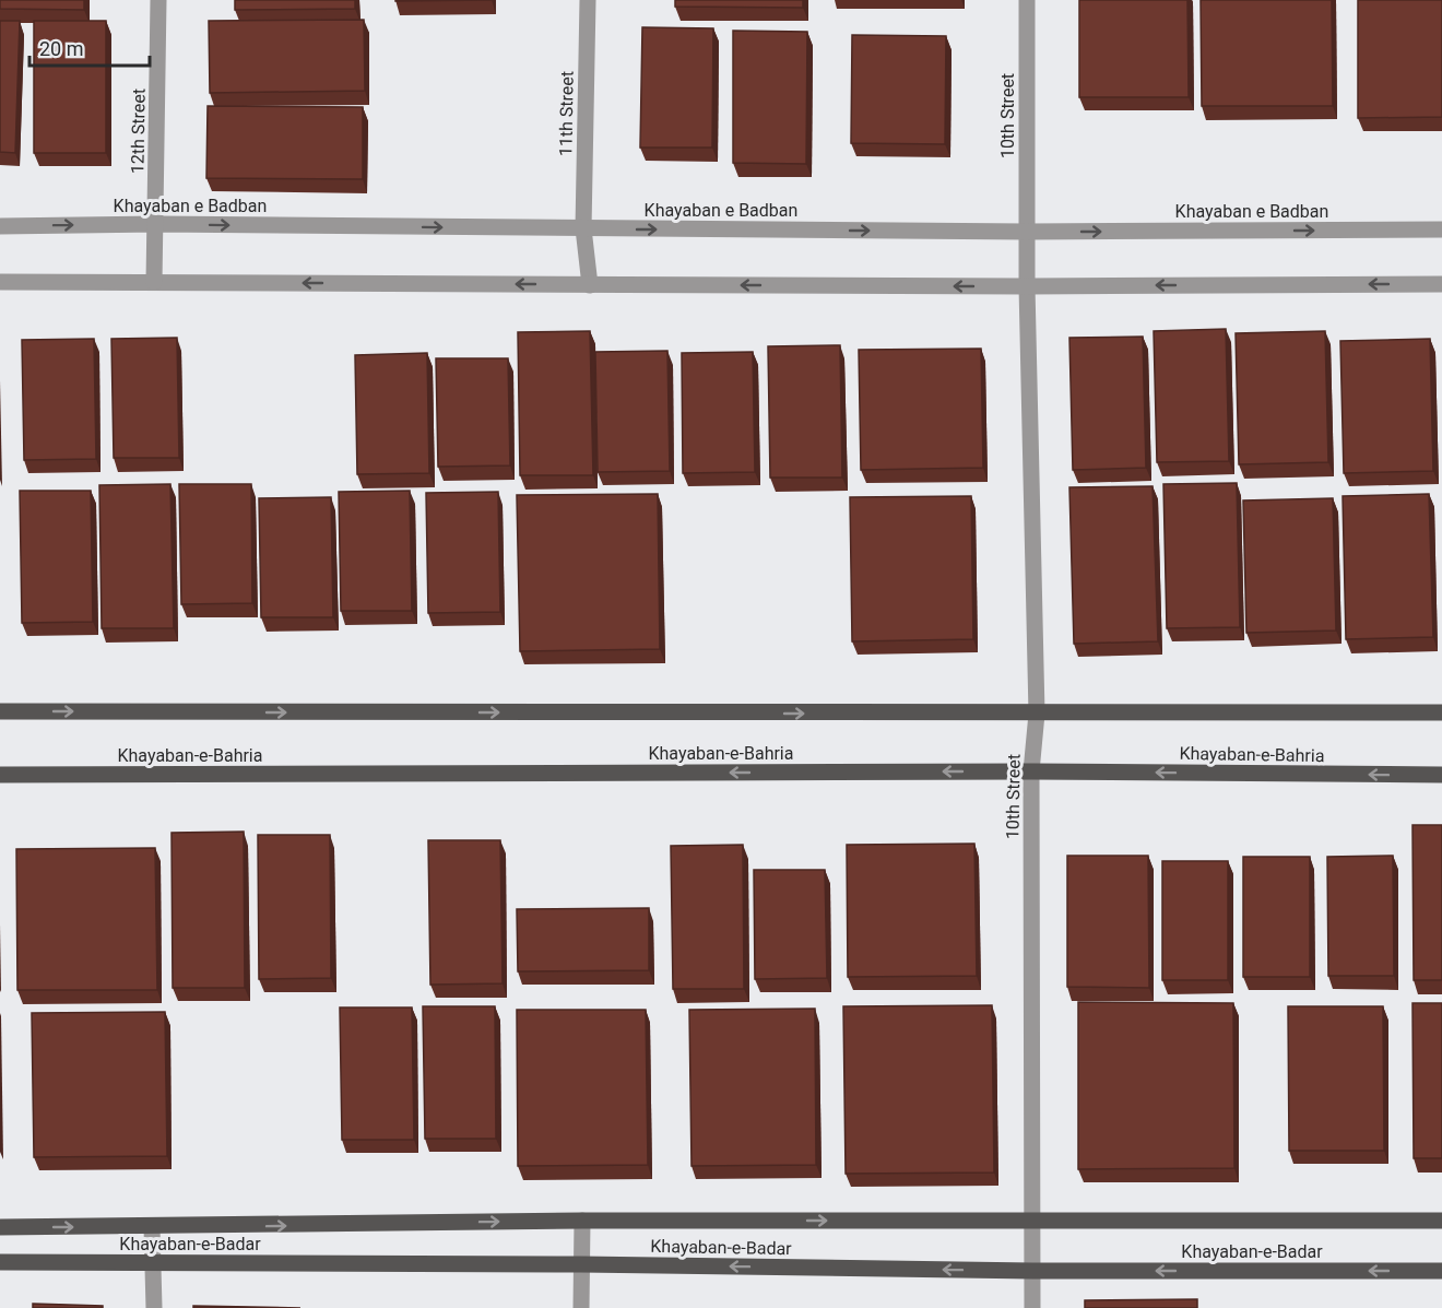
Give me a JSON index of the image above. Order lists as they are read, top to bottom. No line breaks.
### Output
{"streets":{"main road":["Khayaban-e-Bahria","Khayaban-e-Badar"],"street":["11th Street","10th Street","12th Street","Khayaban e Badban"]},"crossings":[["11th Street","Khayaban e Badban"],["10th Street","Khayaban e Badban"],["10th Street","Khayaban-e-Bahria"],["10th Street","Khayaban-e-Badar"],["12th Street","Khayaban e Badban"]],"scale_bar":"20 m"}
